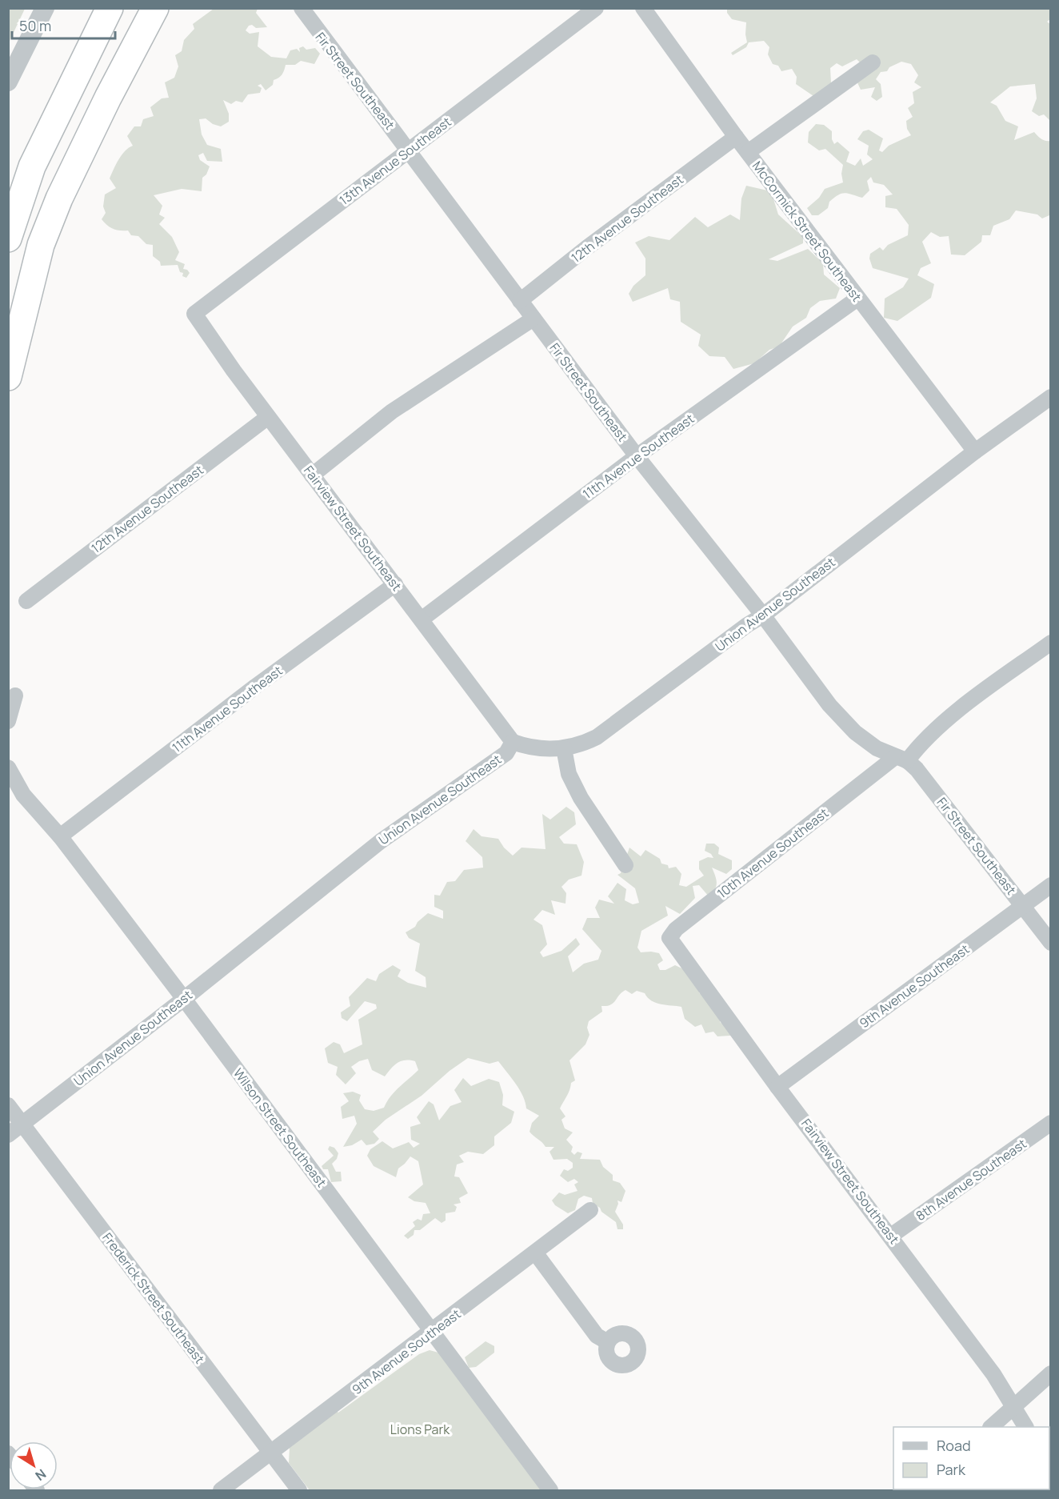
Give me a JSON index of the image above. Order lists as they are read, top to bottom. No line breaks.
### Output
{"streets":{"street":["Fir Street Southeast","13th Avenue Southeast","12th Avenue Southeast","McCormick Street Southeast","11th Avenue Southeast","Fairview Street Southeast","Union Avenue Southeast","10th Avenue Southeast","9th Avenue Southeast","Wilson Street Southeast","8th Avenue Southeast","Frederick Street Southeast"]},"crossings":[["Fir Street Southeast","13th Avenue Southeast"],["Fir Street Southeast","12th Avenue Southeast"],["Fir Street Southeast","11th Avenue Southeast"],["Fir Street Southeast","Union Avenue Southeast"],["Fir Street Southeast","10th Avenue Southeast"],["Fir Street Southeast","9th Avenue Southeast"],["13th Avenue Southeast","Fairview Street Southeast"],["12th Avenue Southeast","McCormick Street Southeast"],["12th Avenue Southeast","Fairview Street Southeast"],["McCormick Street Southeast","11th Avenue Southeast"],["McCormick Street Southeast","Union Avenue Southeast"],["11th Avenue Southeast","Fairview Street Southeast"],["11th Avenue Southeast","Wilson Street Southeast"],["Fairview Street Southeast","Union Avenue Southeast"],["Fairview Street Southeast","10th Avenue Southeast"],["Fairview Street Southeast","9th Avenue Southeast"],["Fairview Street Southeast","8th Avenue Southeast"],["Union Avenue Southeast","Wilson Street Southeast"],["Union Avenue Southeast","Frederick Street Southeast"],["9th Avenue Southeast","Wilson Street Southeast"],["9th Avenue Southeast","Frederick Street Southeast"]],"parks":["Lions Park"],"legend":["Road","Park"],"scale_bar":"50 m","north":"bottom right"}
